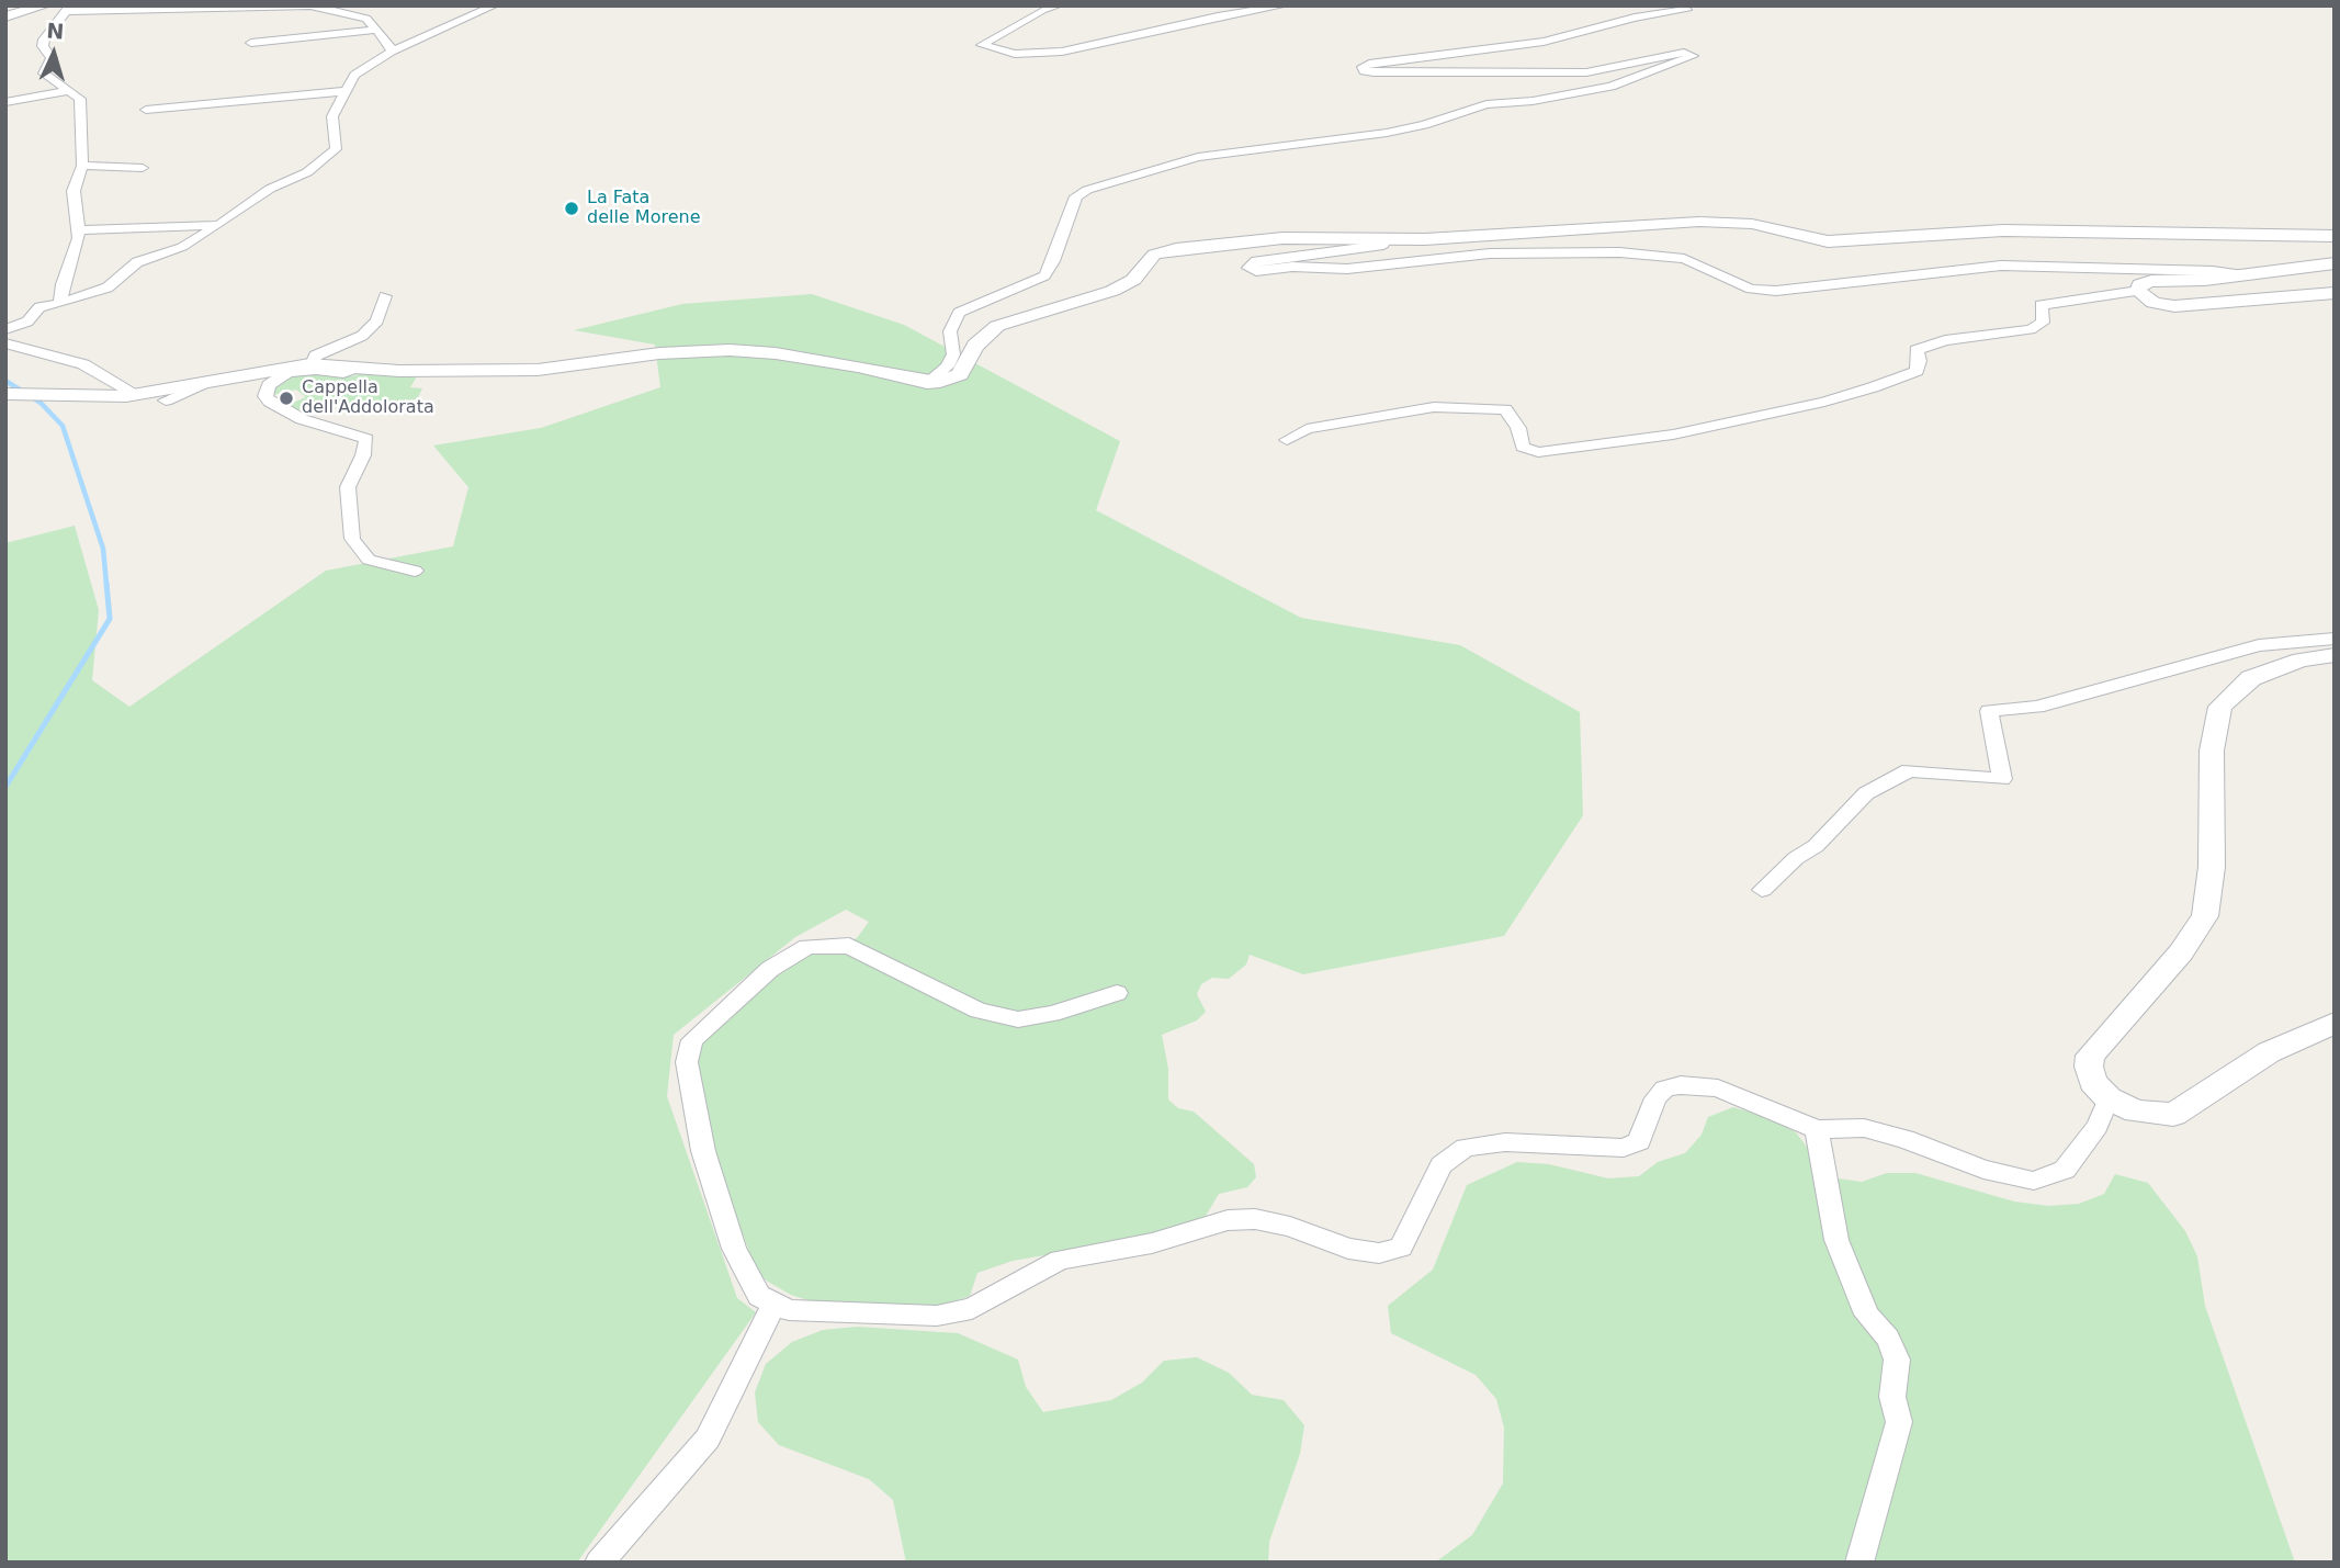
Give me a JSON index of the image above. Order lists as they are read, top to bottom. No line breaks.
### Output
{"places":["La Fata delle Morene","Cappella dell'Addolorata"],"north":"top"}
